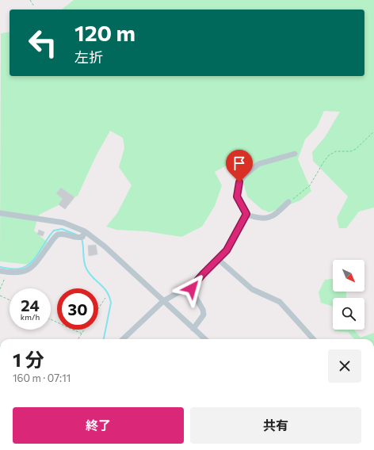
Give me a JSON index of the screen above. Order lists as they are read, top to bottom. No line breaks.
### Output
{"north":"bottom right","page":{"turn":["120 m","左折"],"speed":"24 km/h","limit":"30","heading":["1 分","160 m · 07:11"],"buttons":["終了","共有"]}}
